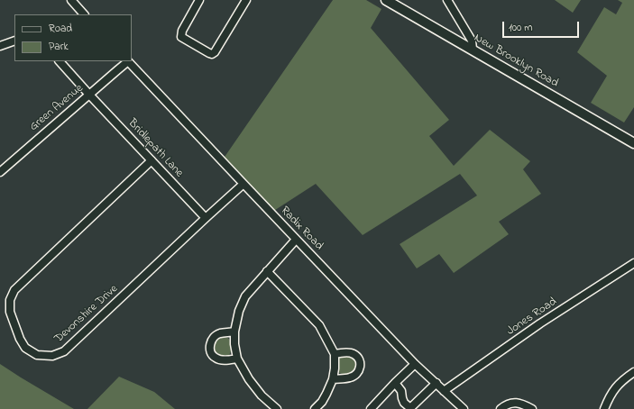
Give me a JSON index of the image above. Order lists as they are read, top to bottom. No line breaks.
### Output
{"streets":{"main road":["New Brooklyn Road"],"street":["Green Avenue","Bridlepath Lane","Radix Road","Devonshire Drive","Jones Road"]},"crossings":[["Green Avenue","Bridlepath Lane"],["Green Avenue","Radix Road"],["Bridlepath Lane","Devonshire Drive"],["Radix Road","Devonshire Drive"],["Radix Road","Jones Road"]],"legend":["Road","Park"],"scale_bar":"100 m"}
